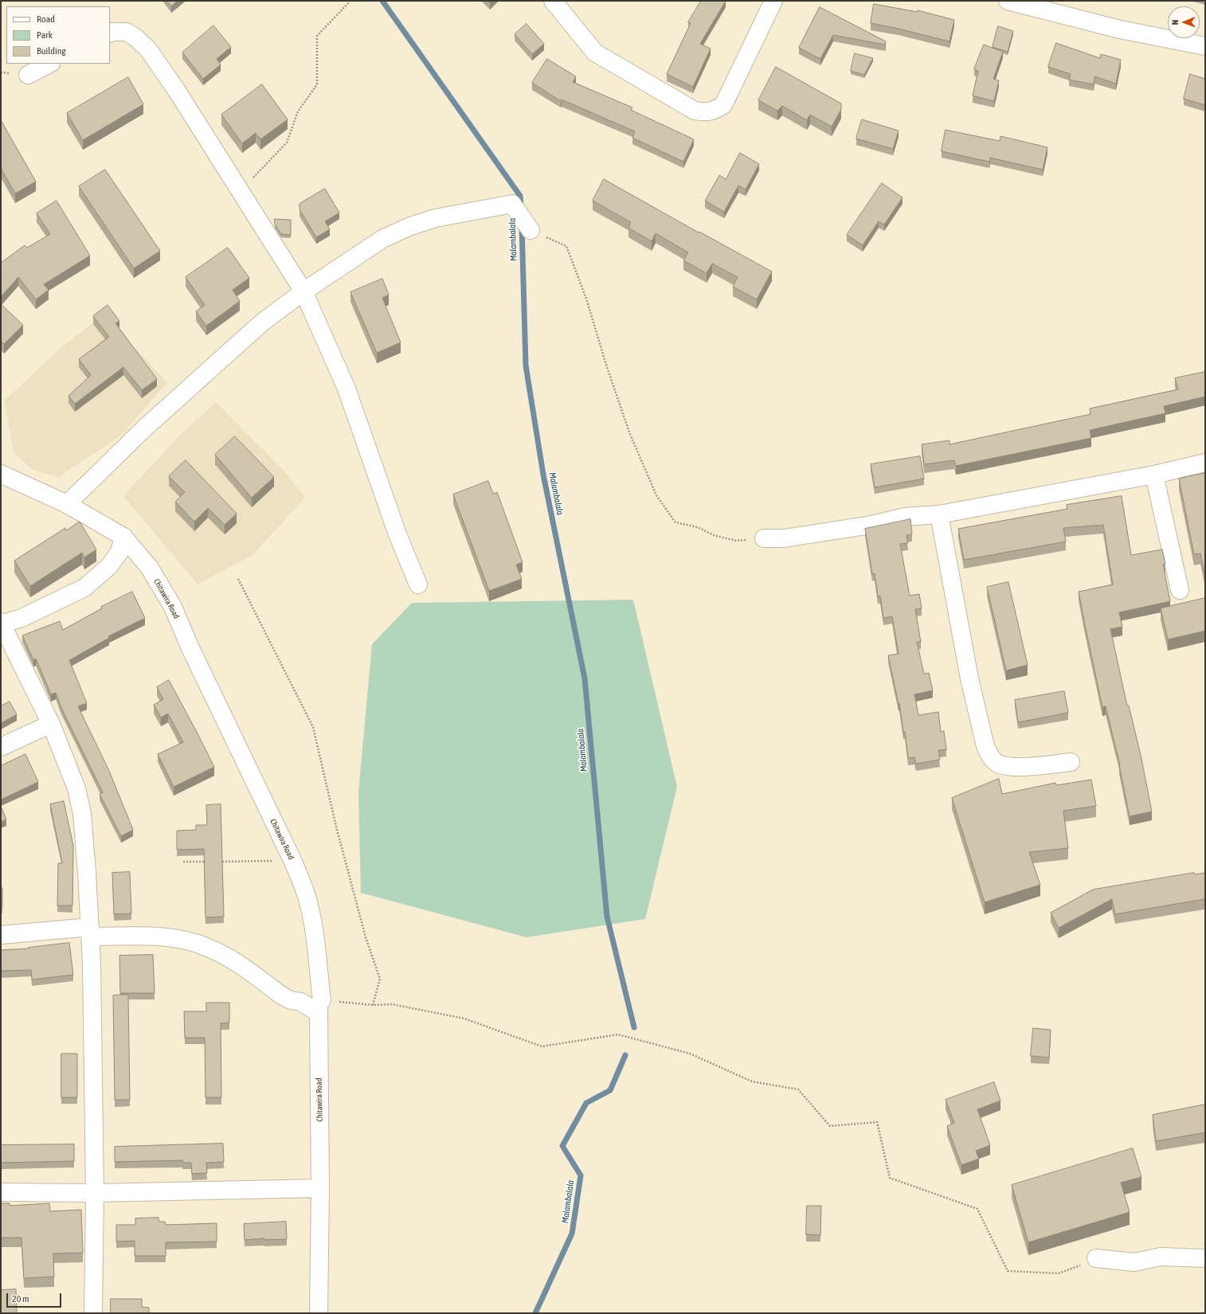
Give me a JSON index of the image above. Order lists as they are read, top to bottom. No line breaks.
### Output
{"streets":{"street":["Chitawira Road"]},"water":["Malambalala"],"legend":["Road","Park","Building"],"scale_bar":"20 m","north":"left"}
